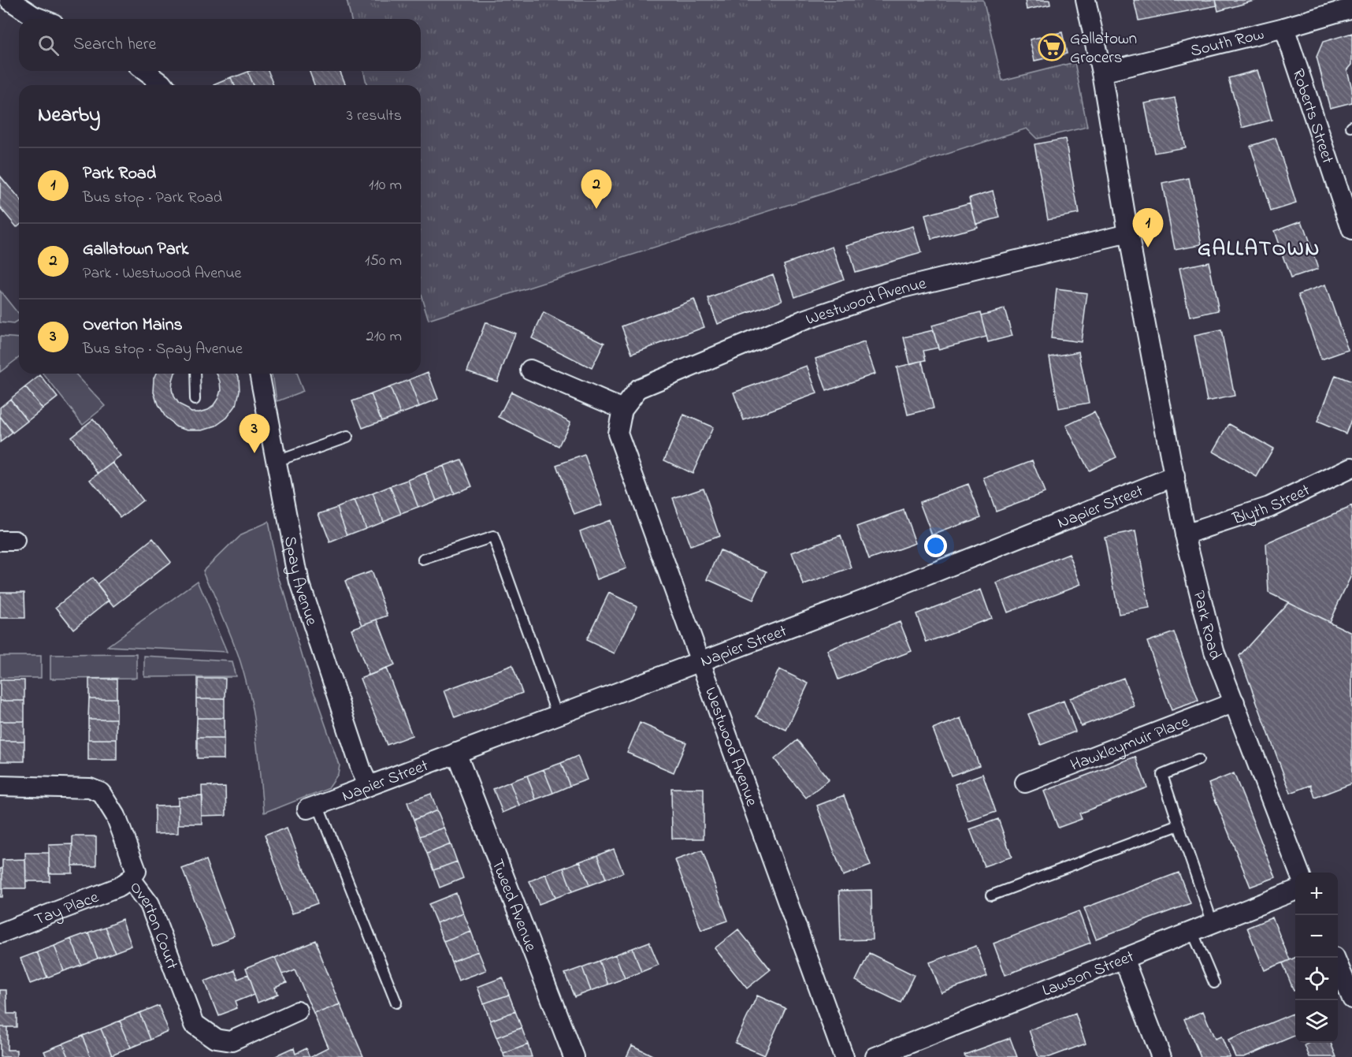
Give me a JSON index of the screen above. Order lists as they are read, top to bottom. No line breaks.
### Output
{"streets":{"street":["South Row","Roberts Street","Westwood Avenue","Blyth Street","Napier Street","Spay Avenue","Park Road","Hawkleymuir Place","Tweed Avenue","Tay Place","Overton Court","Lawson Street"]},"crossings":[["South Row","Roberts Street"],["South Row","Park Road"],["Westwood Avenue","Napier Street"],["Westwood Avenue","Park Road"],["Blyth Street","Park Road"],["Napier Street","Spay Avenue"],["Napier Street","Park Road"],["Napier Street","Tweed Avenue"],["Park Road","Hawkleymuir Place"],["Tay Place","Overton Court"]],"districts":["GALLATOWN"],"places":{"supermarket":["Gallatown Grocers"]},"page":{"search":"Search here","heading":["Nearby","3 results"],"list":[{"mark":"1","name":"Park Road","note":"Bus stop · Park Road","value":"110 m"},{"mark":"2","name":"Gallatown Park","note":"Park · Westwood Avenue","value":"150 m"},{"mark":"3","name":"Overton Mains","note":"Bus stop · Spay Avenue","value":"210 m"}],"pins":["2","1","3"],"map_buttons":["+","−"]}}
